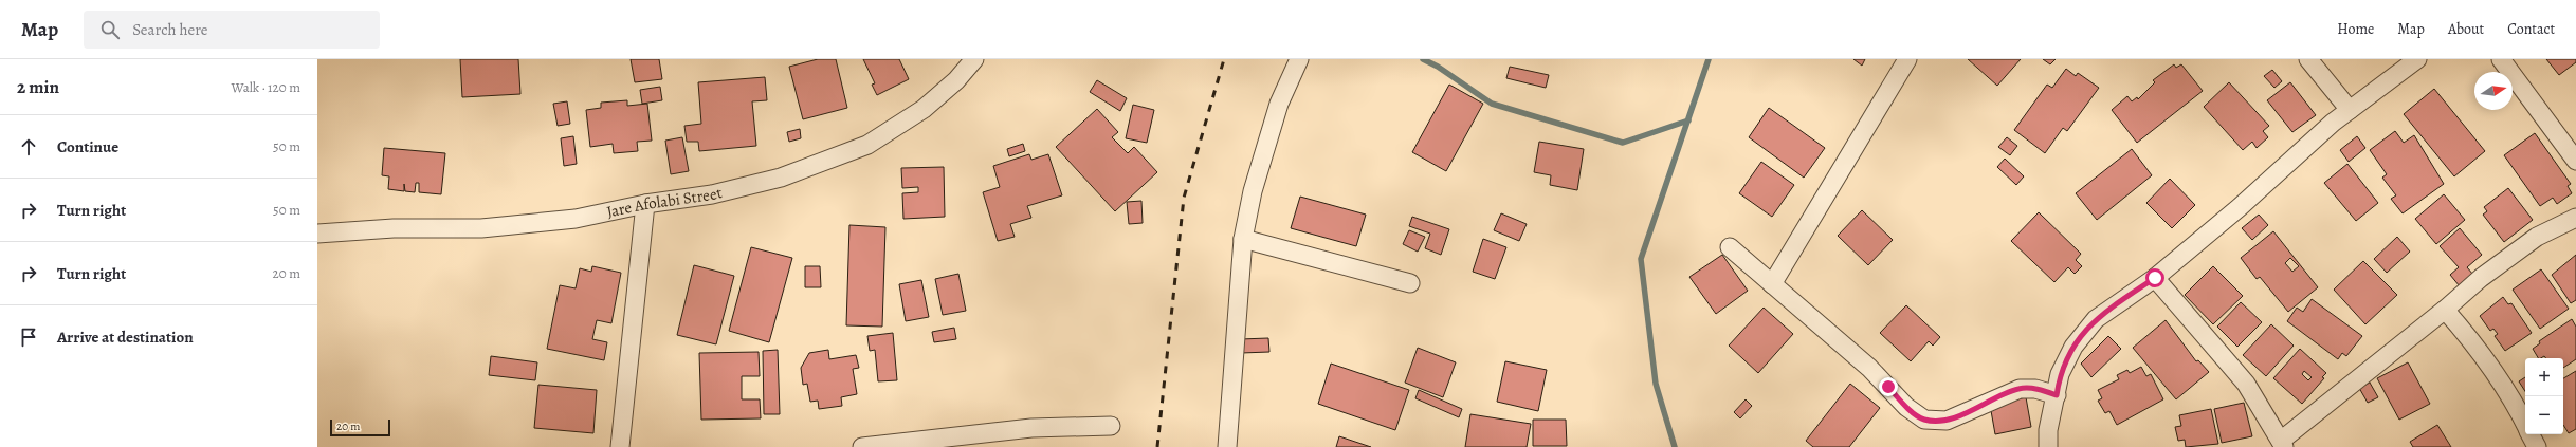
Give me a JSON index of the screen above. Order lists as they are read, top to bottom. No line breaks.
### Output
{"streets":{"street":["Jare Afolabi Street"]},"scale_bar":"20 m","north":"right","page":{"header":"Map","search":"Search here","nav":["Home","Map","About","Contact"],"heading":["2 min","Walk · 120 m"],"list":[["Continue","50 m"],["Turn right","50 m"],["Turn right","20 m"],"Arrive at destination"],"map_buttons":["+","−"],"scale":"20 m"}}
